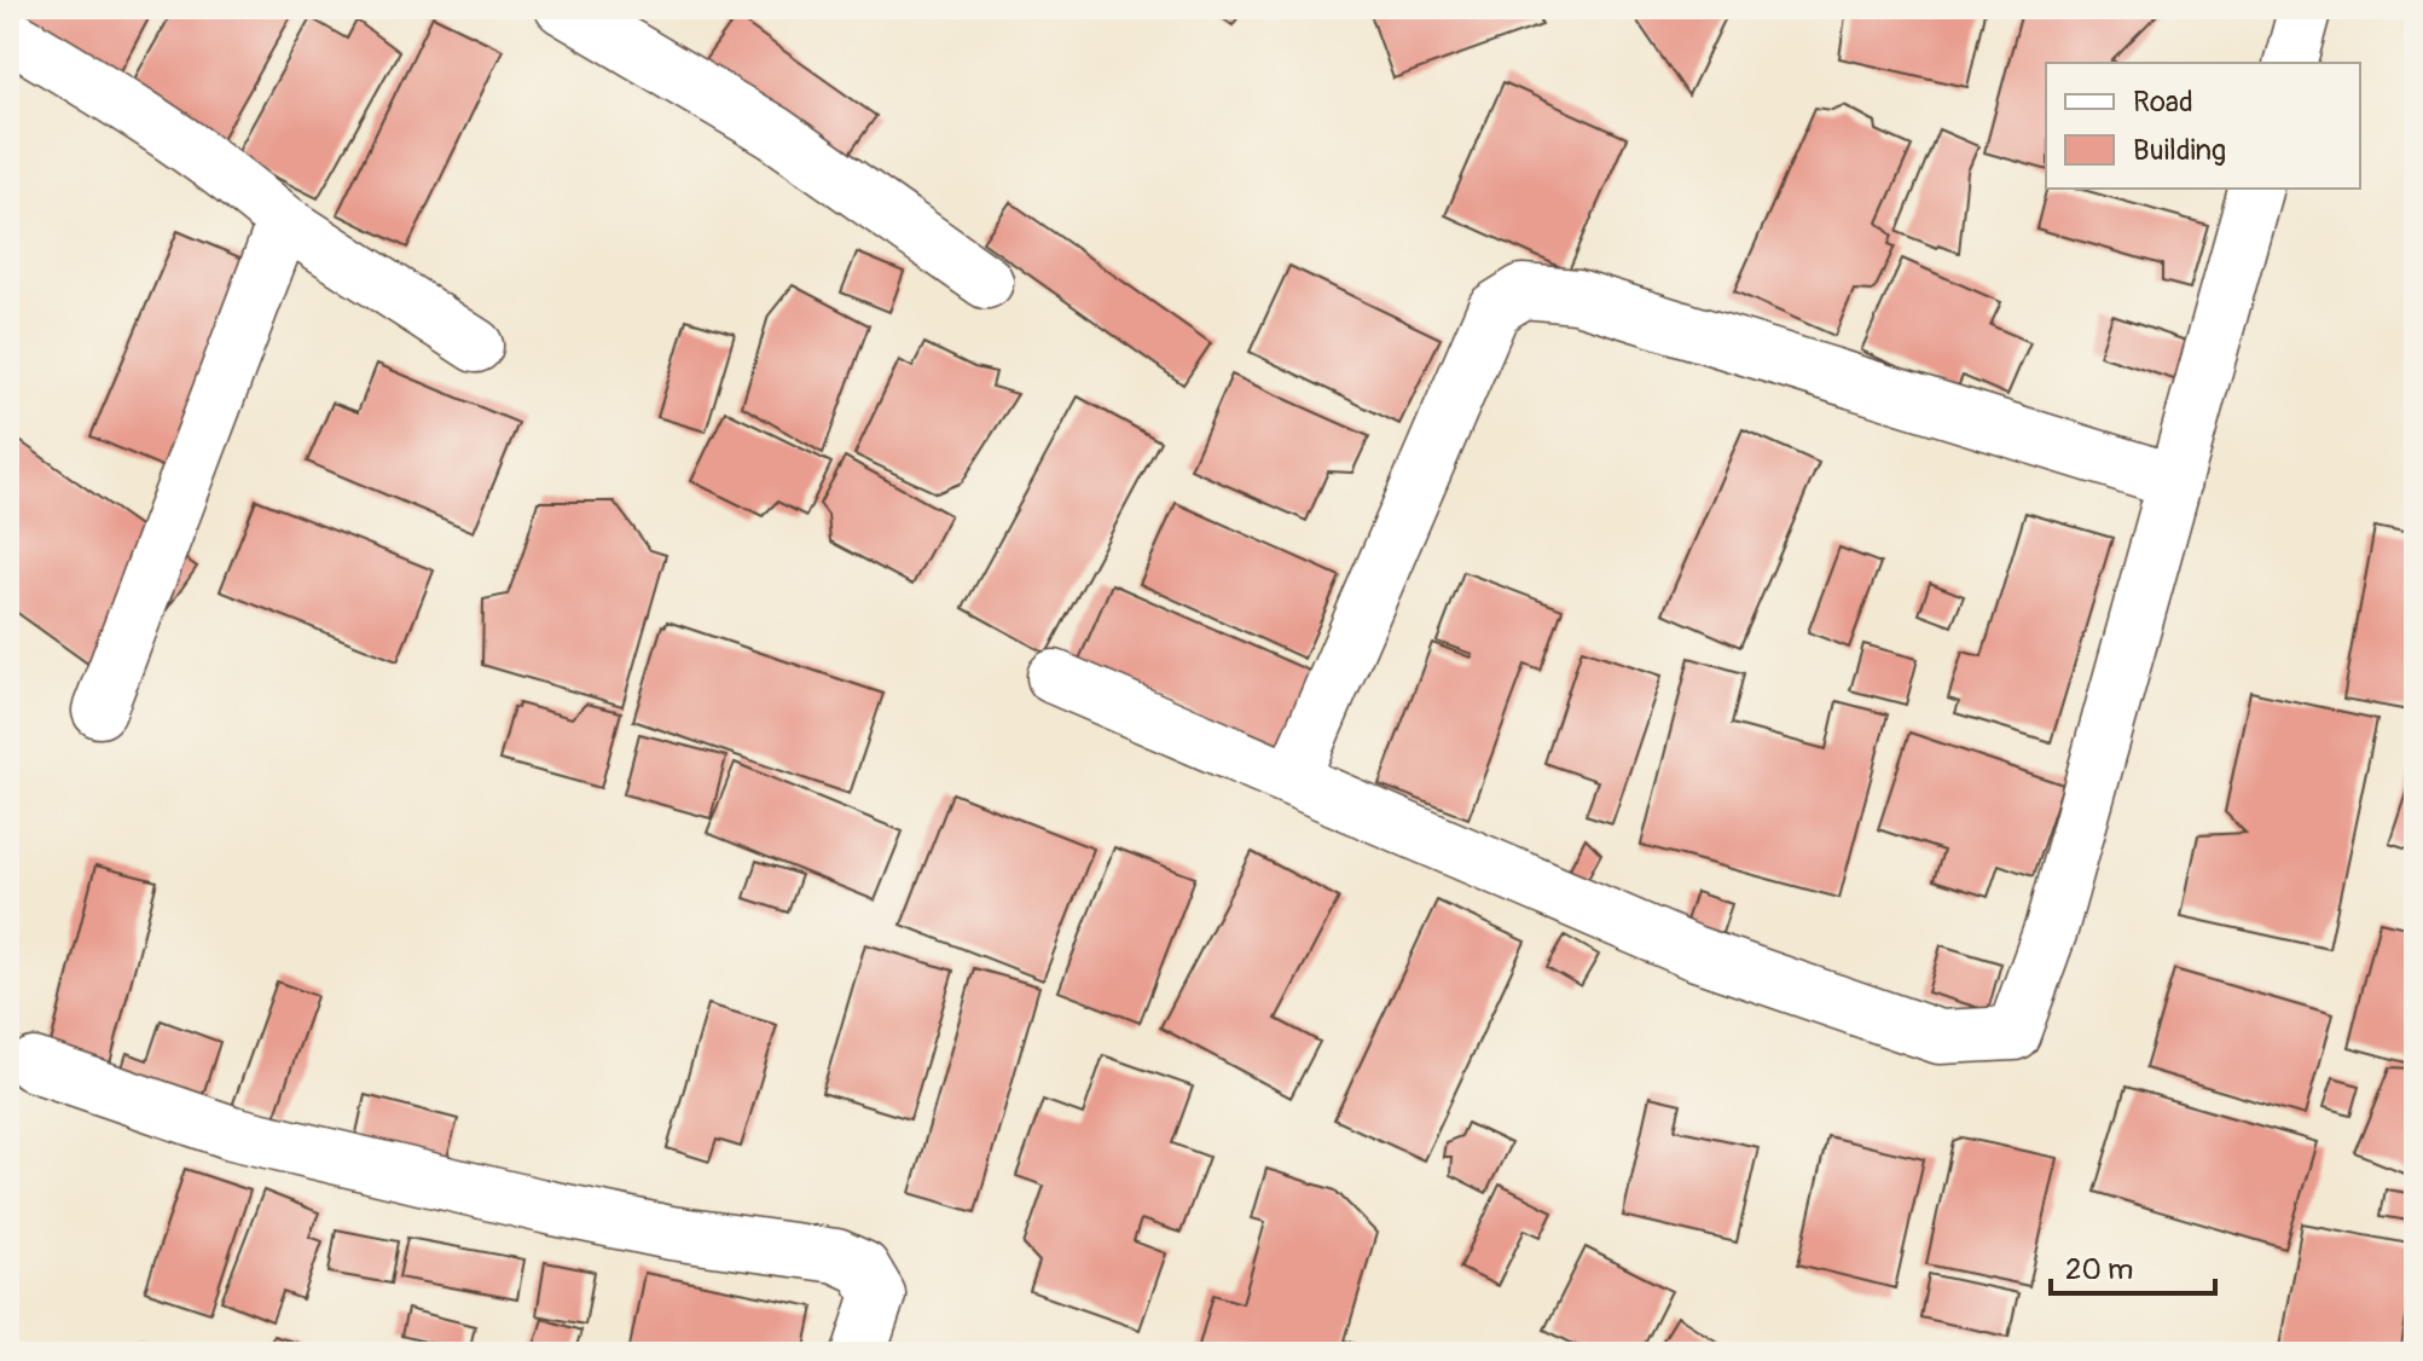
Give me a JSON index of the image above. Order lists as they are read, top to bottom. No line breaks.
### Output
{"legend":["Road","Building"],"scale_bar":"20 m"}
